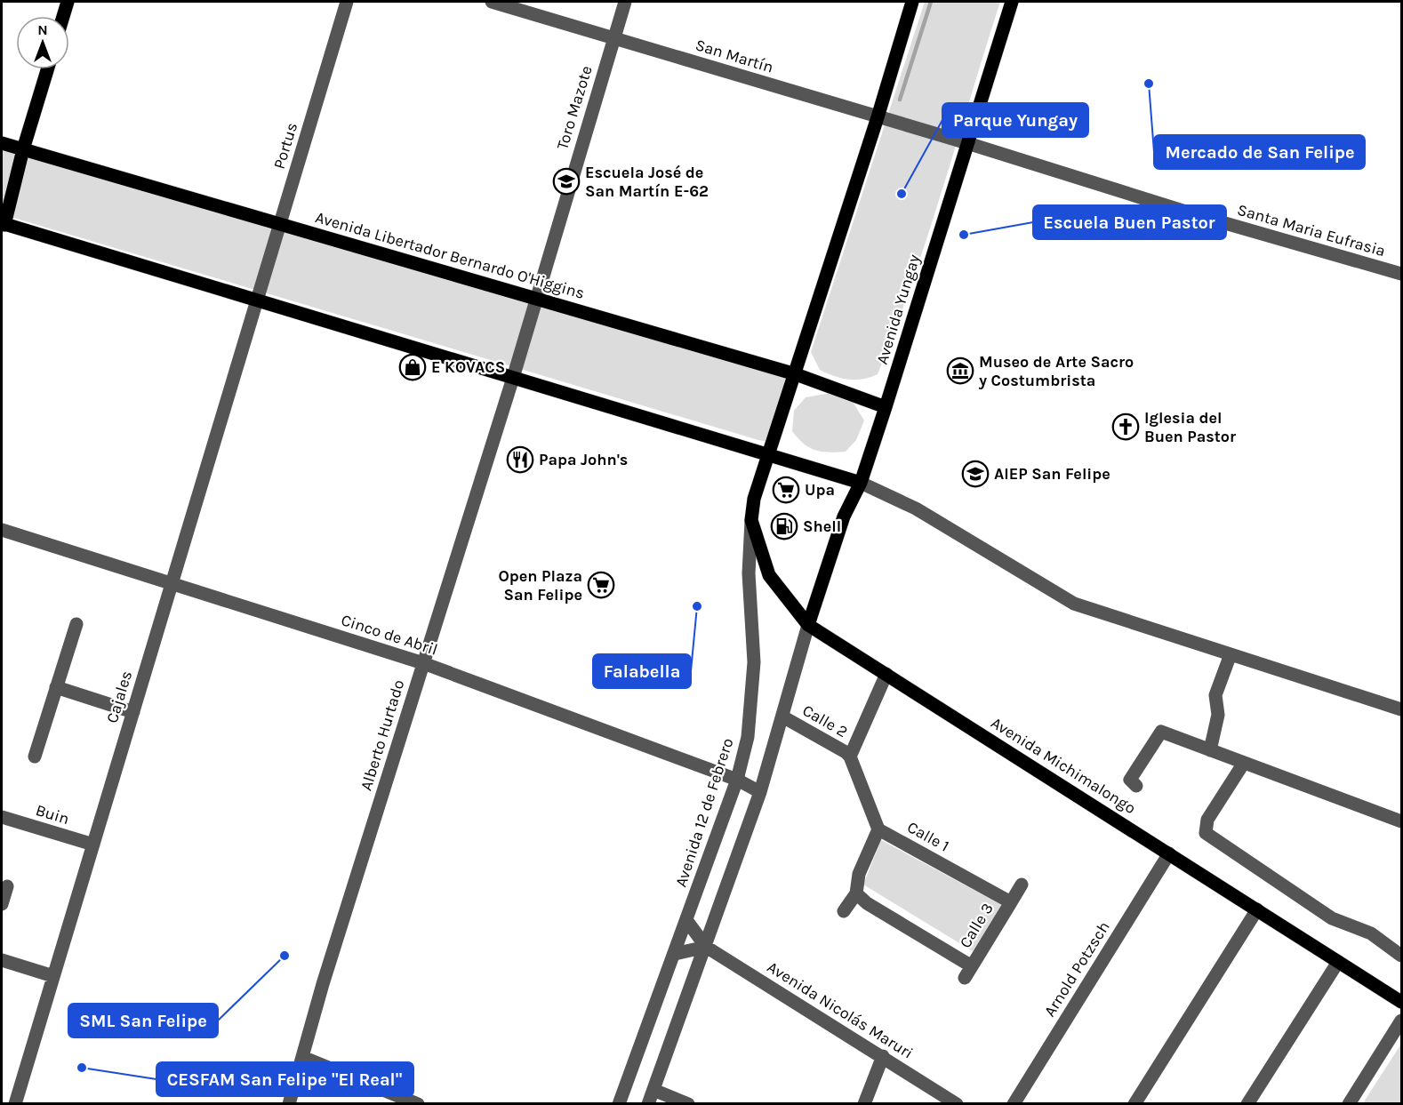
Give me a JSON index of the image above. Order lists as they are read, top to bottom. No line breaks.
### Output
{"streets":{"main road":["Avenida Libertador Bernardo O'Higgins","Avenida Yungay","Avenida Michimalongo"],"street":["San Martín","Toro Mazote","Portus","Santa Maria Eufrasia","Cinco de Abril","Cajales","Calle 2","Alberto Hurtado","Avenida 12 de Febrero","Buin","Calle 1","Calle 3","Arnold Potzsch","Avenida Nicolás Maruri"]},"crossings":[["San Martín","Toro Mazote"],["San Martín","Santa Maria Eufrasia"],["San Martín","Avenida Yungay"],["Toro Mazote","Avenida Libertador Bernardo O'Higgins"],["Toro Mazote","Alberto Hurtado"],["Portus","Avenida Libertador Bernardo O'Higgins"],["Portus","Cajales"],["Santa Maria Eufrasia","Avenida Yungay"],["Avenida Libertador Bernardo O'Higgins","Avenida Yungay"],["Avenida Yungay","Avenida Michimalongo"],["Cinco de Abril","Cajales"],["Cinco de Abril","Alberto Hurtado"],["Cinco de Abril","Avenida 12 de Febrero"],["Cajales","Buin"],["Avenida Michimalongo","Avenida 12 de Febrero"],["Avenida Michimalongo","Arnold Potzsch"],["Avenida 12 de Febrero","Avenida Nicolás Maruri"],["Calle 1","Calle 3"]],"places":{"other":["Mercado de San Felipe","Parque Yungay","Escuela Buen Pastor","Falabella","SML San Felipe","CESFAM San Felipe \"El Real\""],"school or university":["Escuela José de San Martín E-62","AIEP San Felipe"],"shop":["E KOVACS"],"museum":["Museo de Arte Sacro y Costumbrista"],"church":["Iglesia del Buen Pastor"],"restaurant":["Papa John's"],"supermarket":["Upa","Open Plaza San Felipe"],"fuel station":["Shell"]},"north":"top"}
